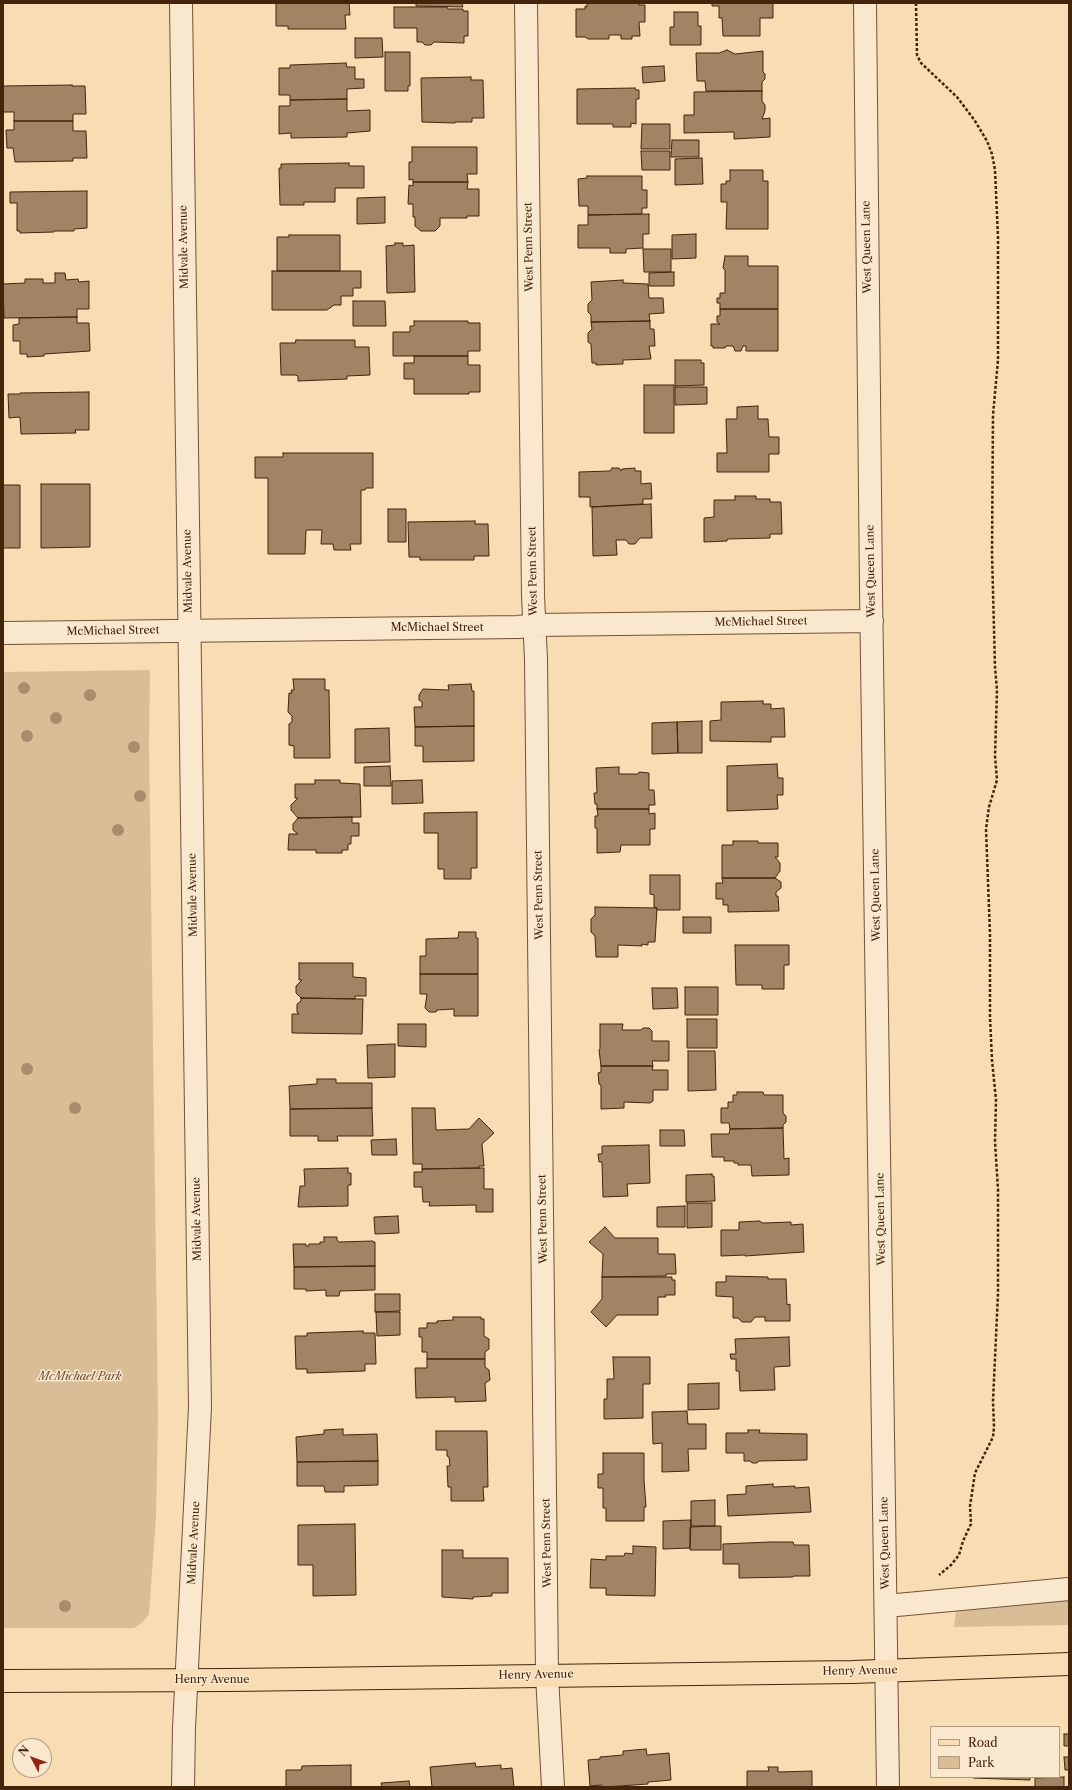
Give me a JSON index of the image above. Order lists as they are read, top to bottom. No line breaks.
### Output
{"streets":{"main road":["Henry Avenue"],"street":["Midvale Avenue","West Penn Street","West Queen Lane","McMichael Street"]},"crossings":[["Midvale Avenue","McMichael Street"],["Midvale Avenue","Henry Avenue"],["West Penn Street","McMichael Street"],["West Penn Street","Henry Avenue"],["West Queen Lane","McMichael Street"],["West Queen Lane","Henry Avenue"]],"parks":["McMichael Park"],"legend":["Road","Park"],"north":"top left"}
